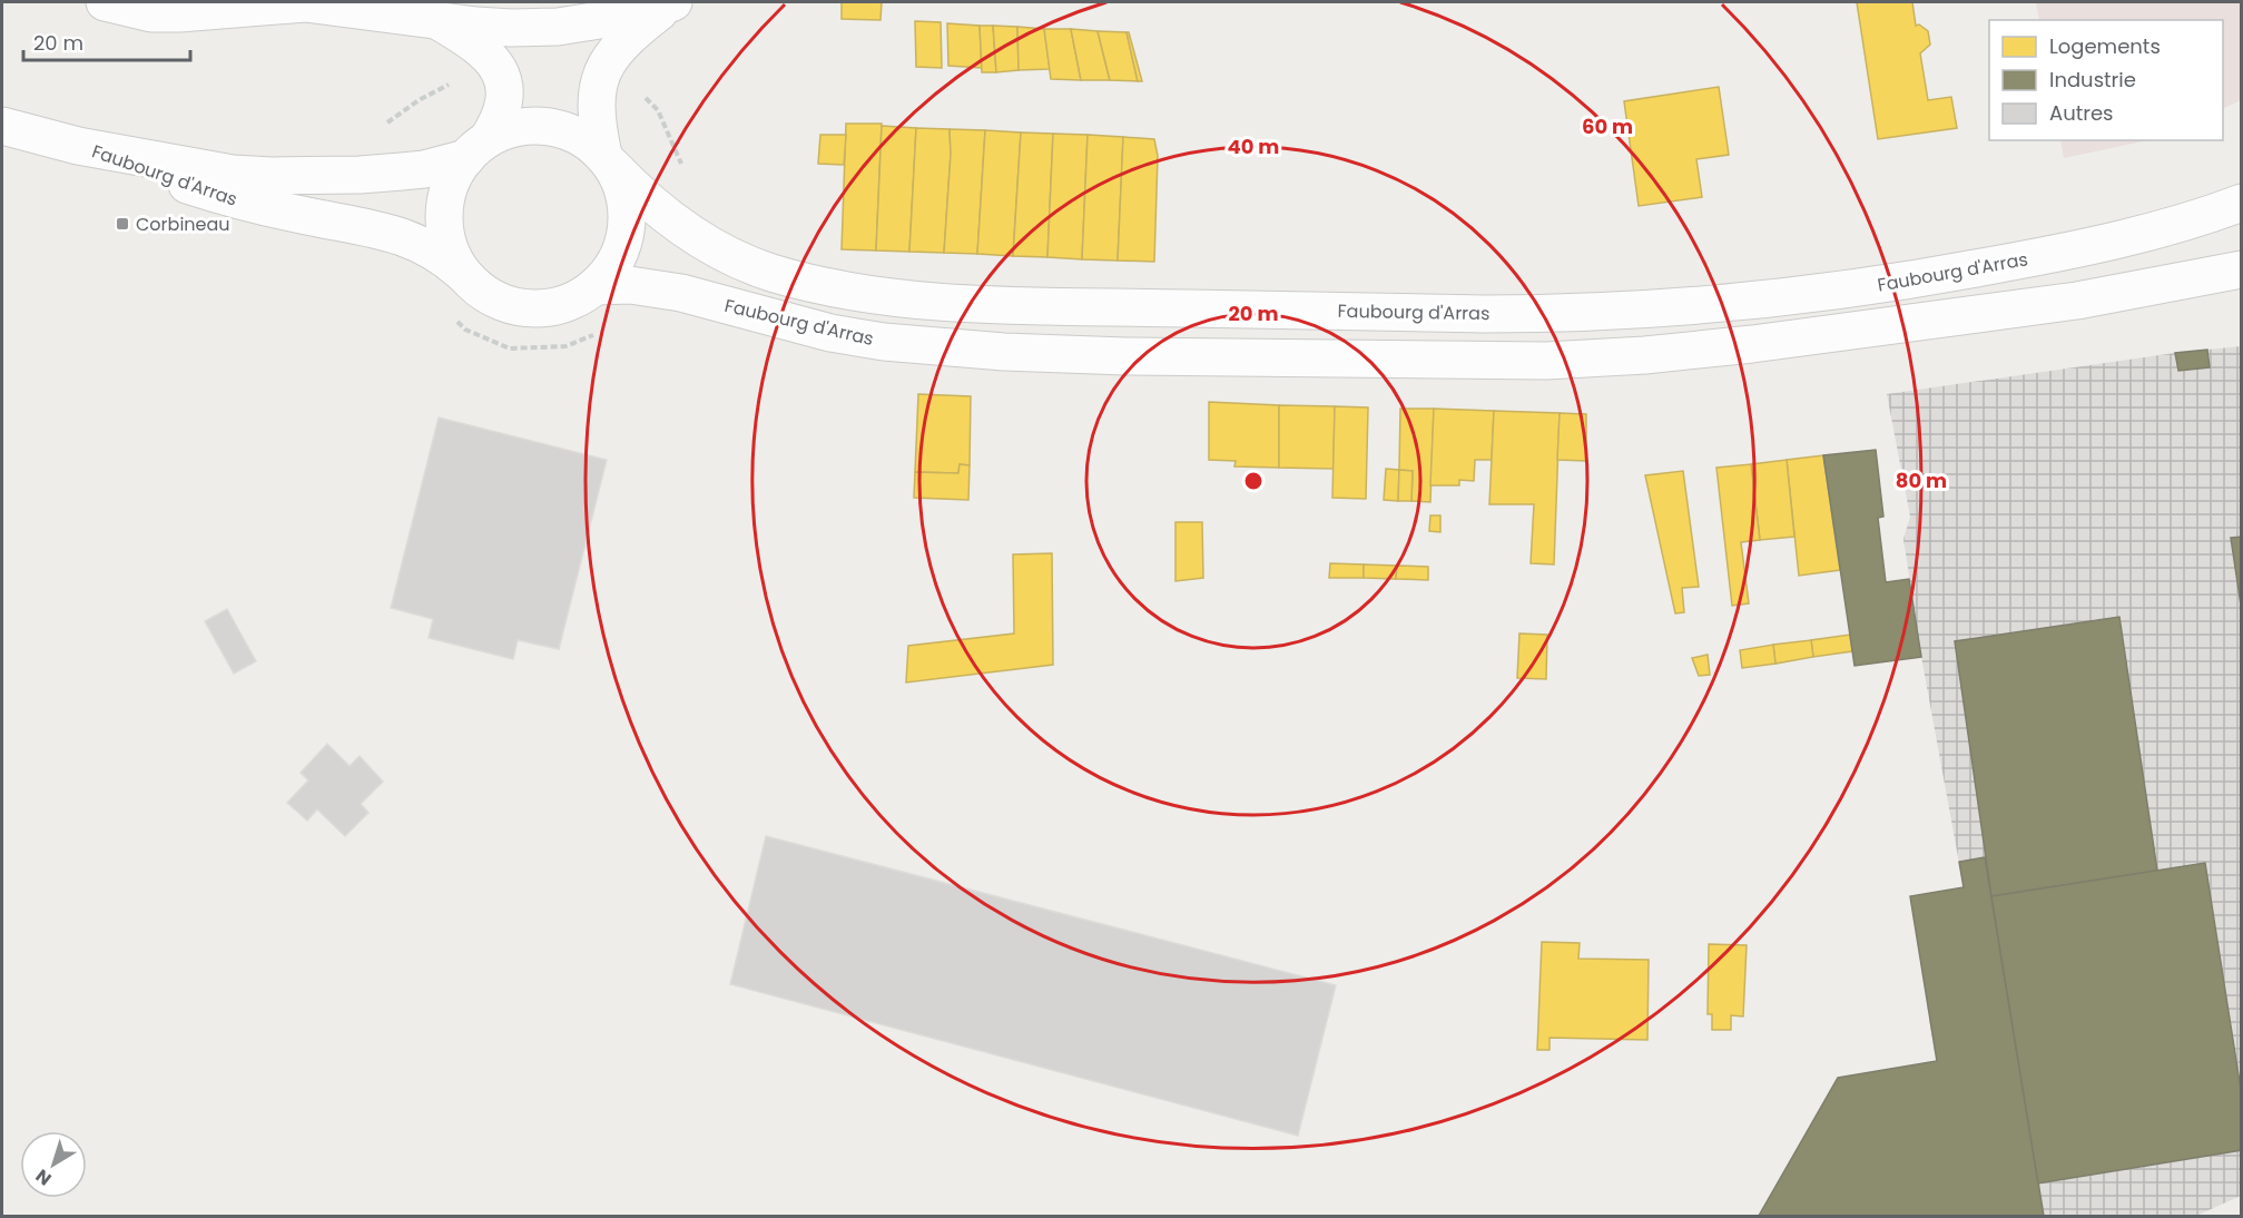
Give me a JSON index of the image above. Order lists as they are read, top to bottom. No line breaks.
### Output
{"streets":{"main road":["Faubourg d'Arras"]},"places":{"transit":["Corbineau"]},"legend":["Logements","Industrie","Autres"],"scale_bar":"20 m","north":"bottom left","rings":["60 m","40 m","20 m","80 m"]}
